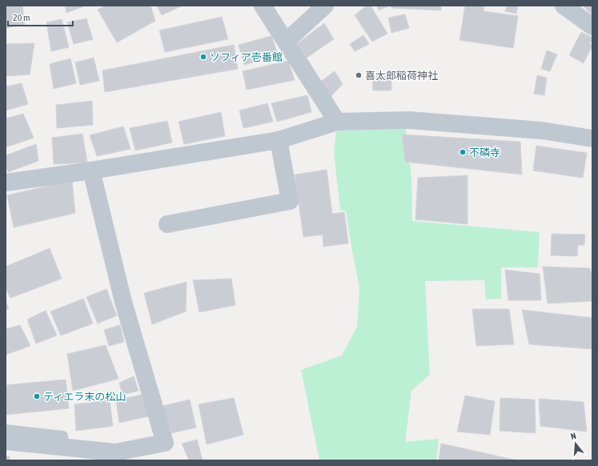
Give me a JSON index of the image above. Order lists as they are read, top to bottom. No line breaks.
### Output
{"places":["ソフィア壱番館","喜太郎稲荷神社","不磷寺","ティエラ末の松山"],"scale_bar":"20 m","north":"top"}
